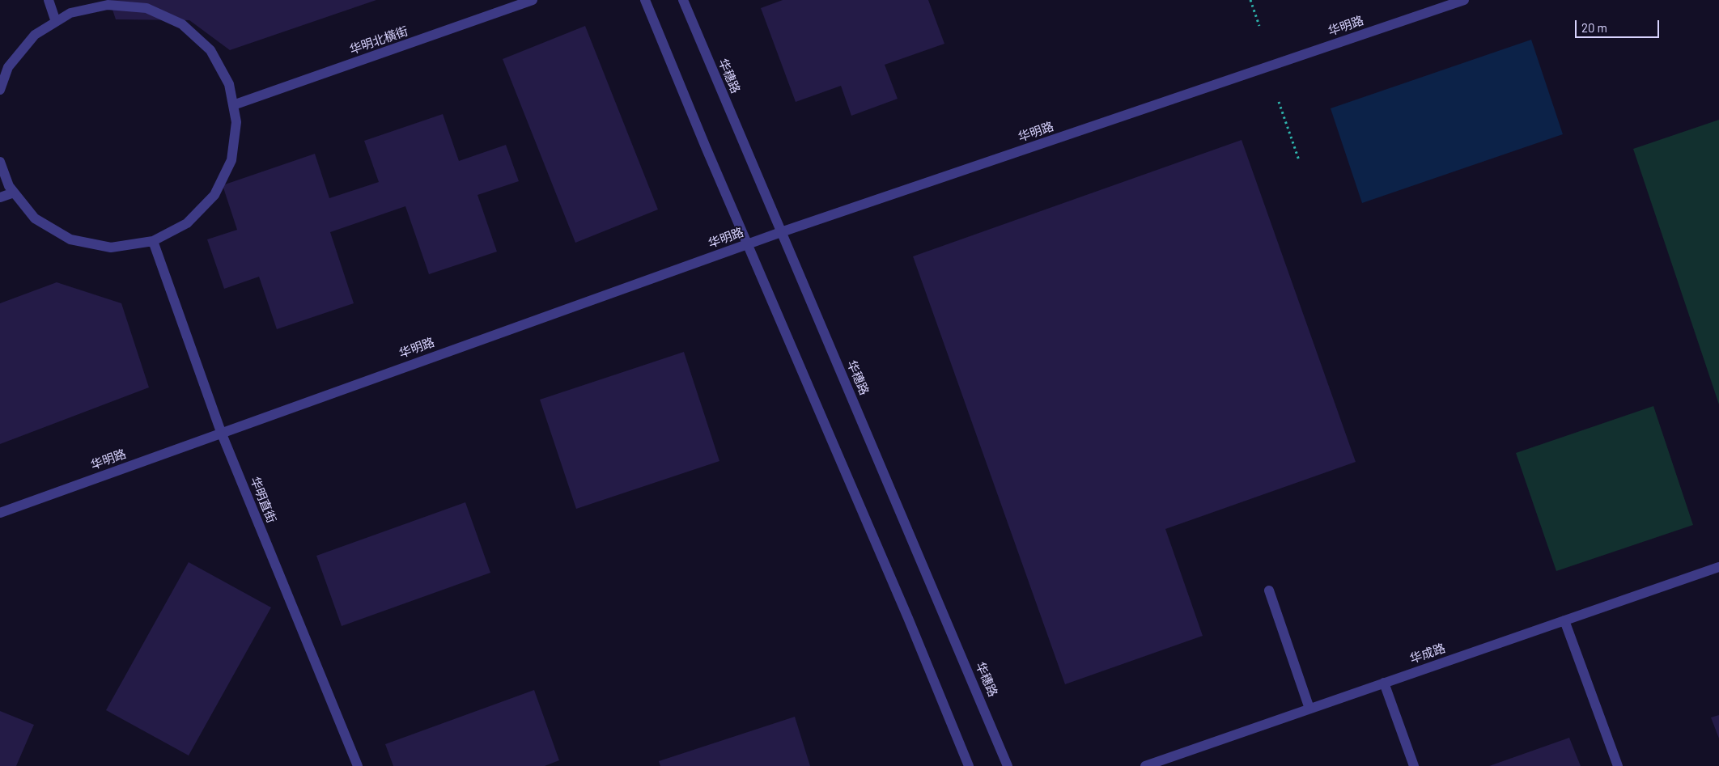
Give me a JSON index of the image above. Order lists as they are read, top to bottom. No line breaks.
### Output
{"streets":{"street":["华明路","华明北橫街","华穗路","华明直街","华成路"]},"crossings":[["华明路","华穗路"],["华明路","华明直街"]],"scale_bar":"20 m"}
